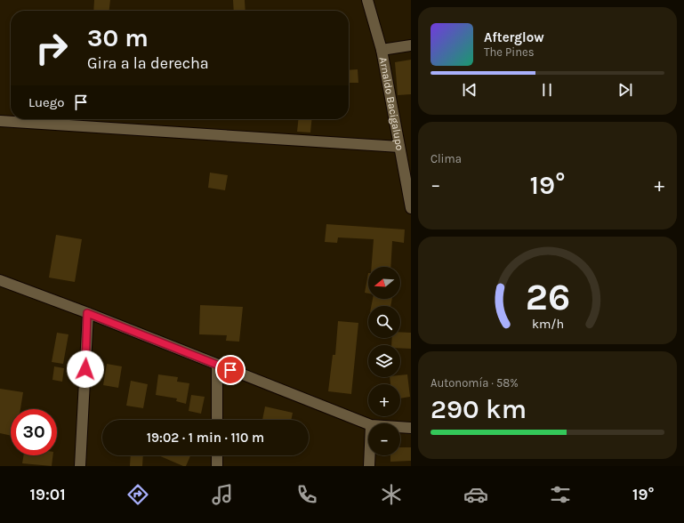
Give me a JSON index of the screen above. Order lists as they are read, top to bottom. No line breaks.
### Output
{"streets":{"street":["Arnaldo Bacigalupo"]},"north":"left","page":{"turn":["30 m","Gira a la derecha"],"song":["Afterglow","The Pines"],"then":"Luego","tile":["Clima",["Autonomía · 58%","290 km"]],"heat":["−","19°","+"],"map_buttons":["+","−"],"limit":"30","trip":"19:02 · 1 min · 110 m","tabs":["19:01","19°"],"gauge":["26","km/h"]}}
